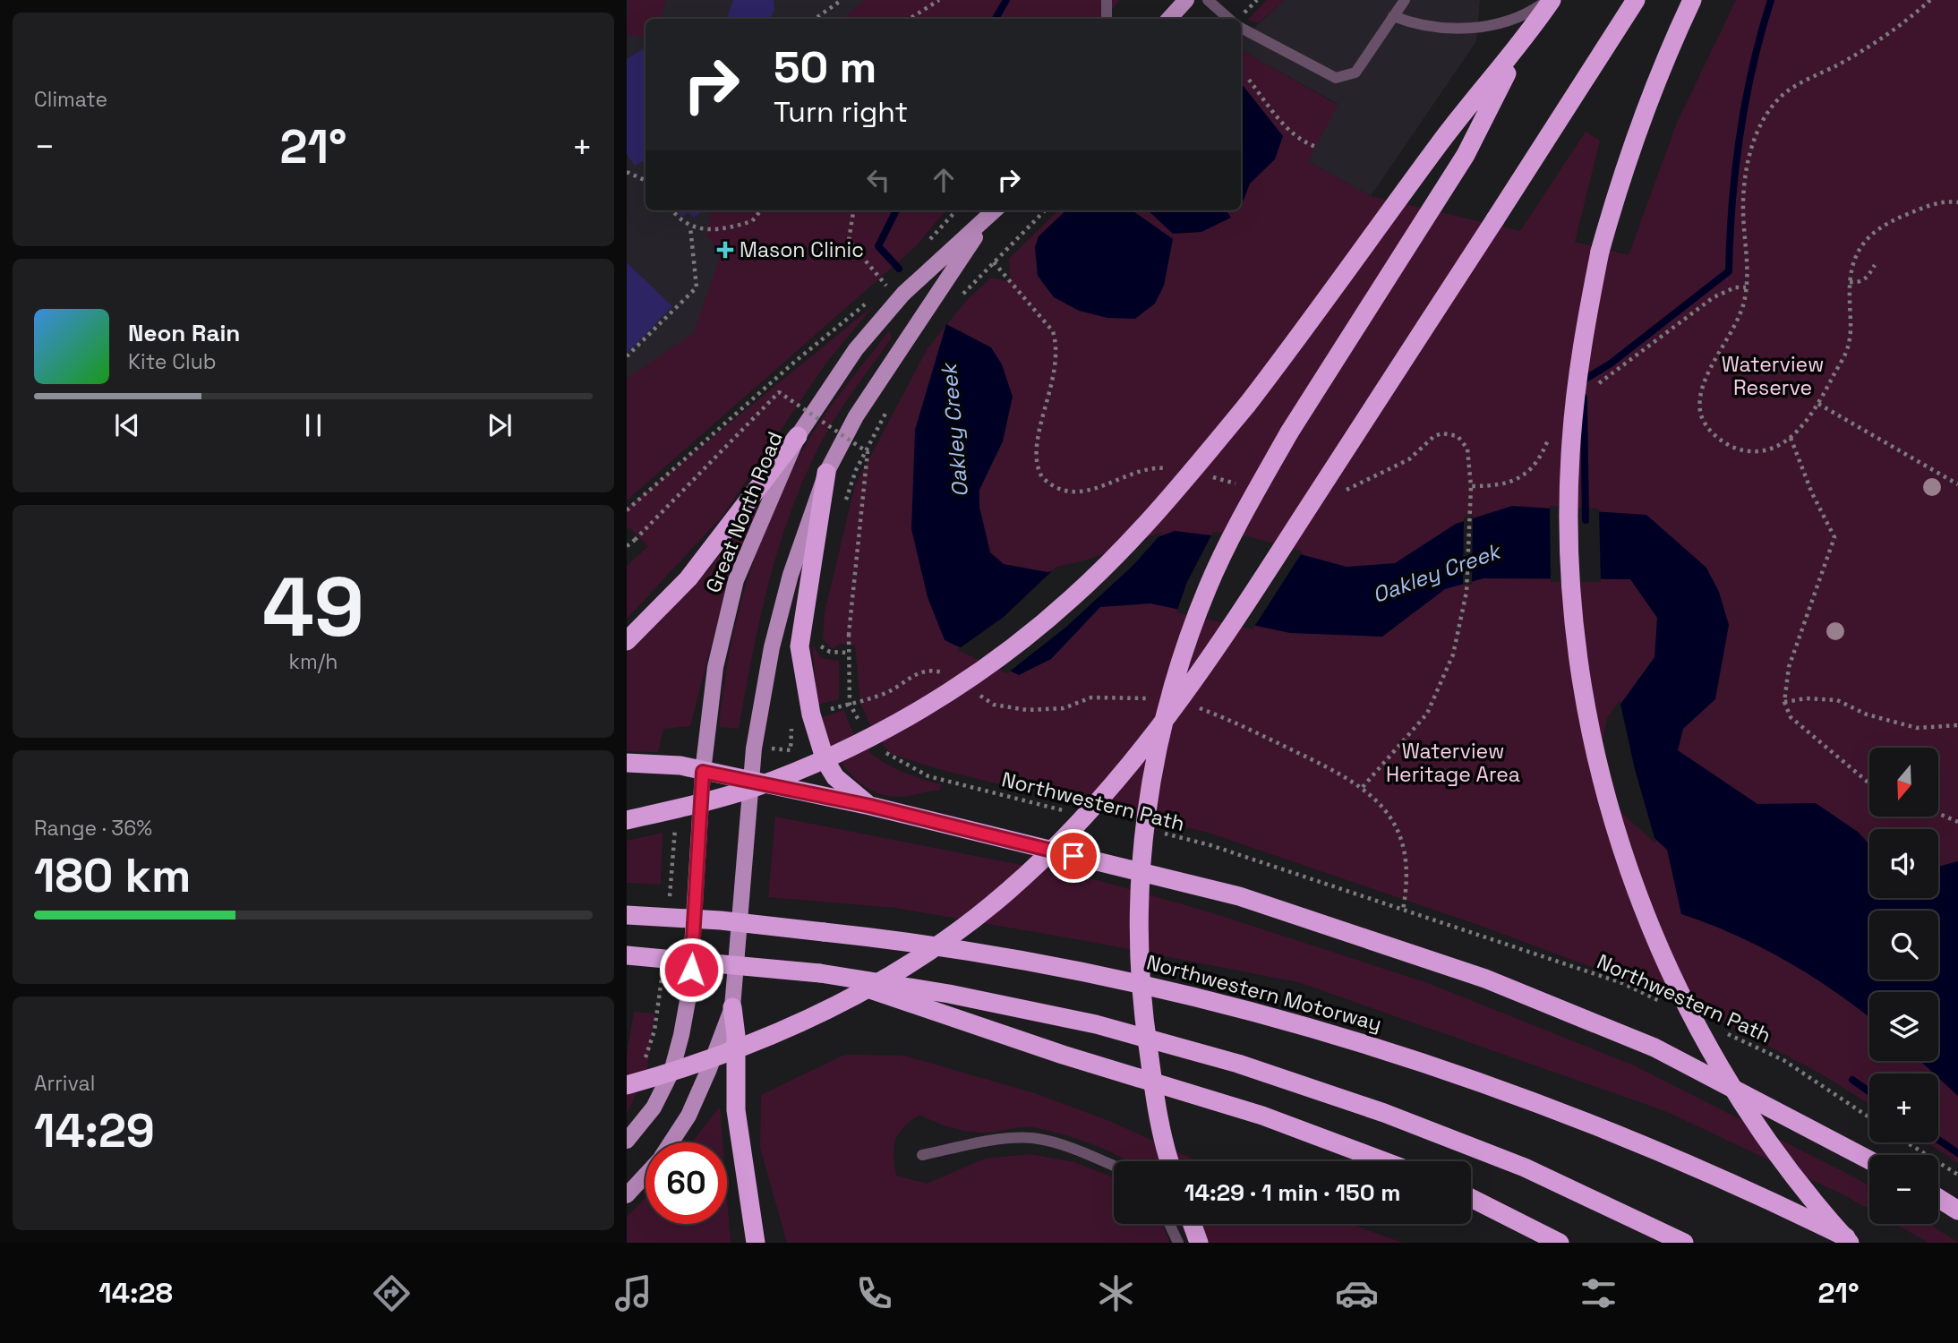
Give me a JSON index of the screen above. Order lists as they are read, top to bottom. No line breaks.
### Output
{"streets":{"highway":["Northwestern Motorway"],"main road":["Great North Road"],"path":["Northwestern Path"]},"water":["Oakley Creek"],"parks":["Waterview Reserve","Waterview Heritage Area"],"places":{"health":["Mason Clinic"]},"north":"bottom","page":{"tile":["Climate",["49","km/h"],["Range · 36%","180 km"],["Arrival","14:29"]],"turn":["50 m","Turn right"],"heat":["−","21°","+"],"song":["Neon Rain","Kite Club"],"map_buttons":["+","−"],"limit":"60","trip":"14:29 · 1 min · 150 m","tabs":["14:28","21°"]}}
